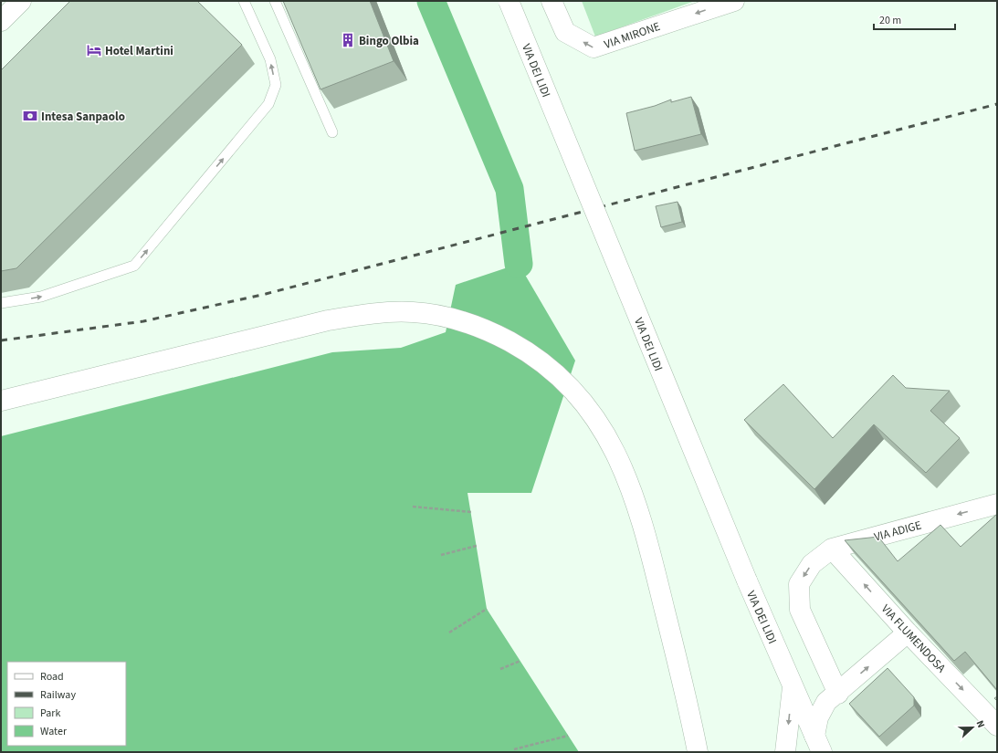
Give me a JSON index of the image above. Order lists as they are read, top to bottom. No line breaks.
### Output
{"streets":{"street":["VIA MIRONE","VIA DEI LIDI","VIA ADIGE","VIA FLUMENDOSA"]},"crossings":[["VIA ADIGE","VIA FLUMENDOSA"]],"one_way":["VIA MIRONE"],"places":{"building":["Bingo Olbia"],"hotel":["Hotel Martini"],"bank":["Intesa Sanpaolo"]},"legend":["Road","Railway","Park","Water"],"scale_bar":"20 m","north":"right"}
